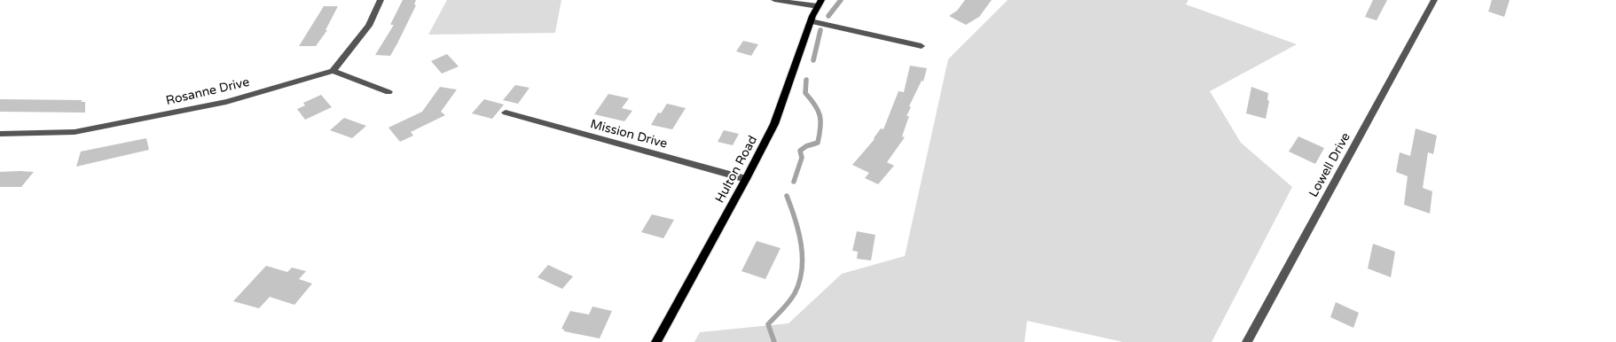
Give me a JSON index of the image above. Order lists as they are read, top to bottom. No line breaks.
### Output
{"streets":{"main road":["Hulton Road"],"street":["Rosanne Drive","Mission Drive","Lowell Drive"]},"crossings":[["Mission Drive","Hulton Road"]]}
